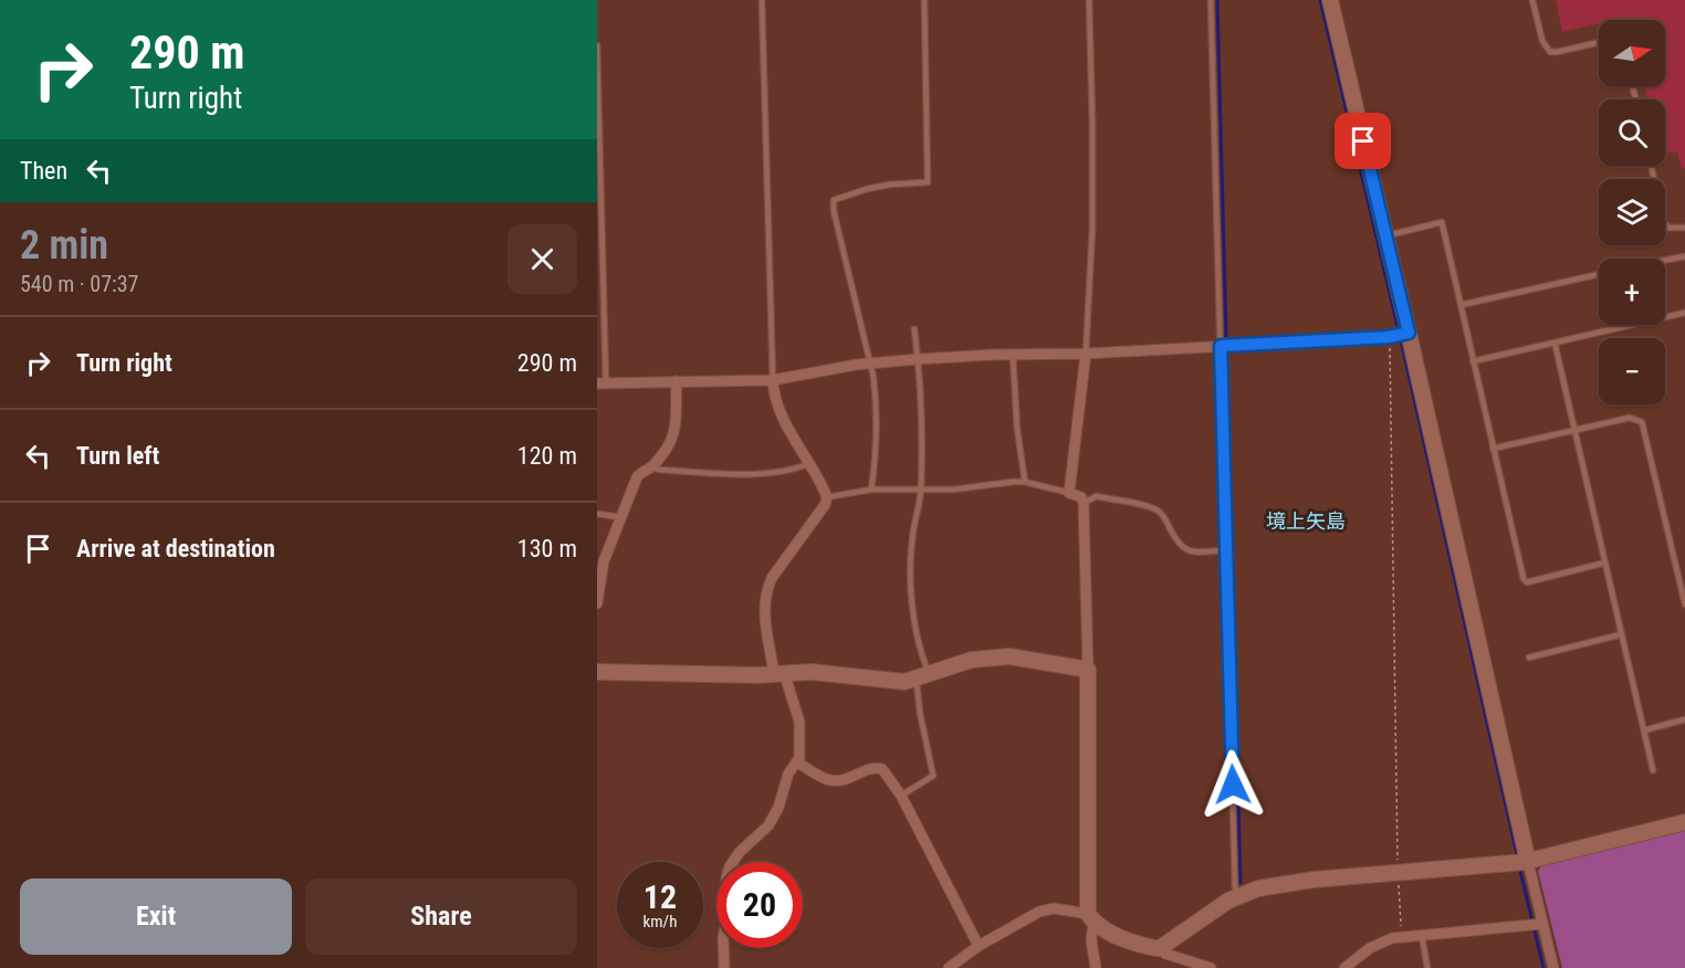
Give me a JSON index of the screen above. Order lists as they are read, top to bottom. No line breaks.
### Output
{"districts":["境上矢島"],"north":"right","page":{"turn":["290 m","Turn right"],"map_buttons":["+","−"],"then":"Then","heading":["2 min","540 m · 07:37"],"list":[{"name":"Turn right","value":"290 m"},{"name":"Turn left","value":"120 m"},{"name":"Arrive at destination","value":"130 m"}],"speed":"12 km/h","limit":"20","buttons":["Exit","Share"]}}
